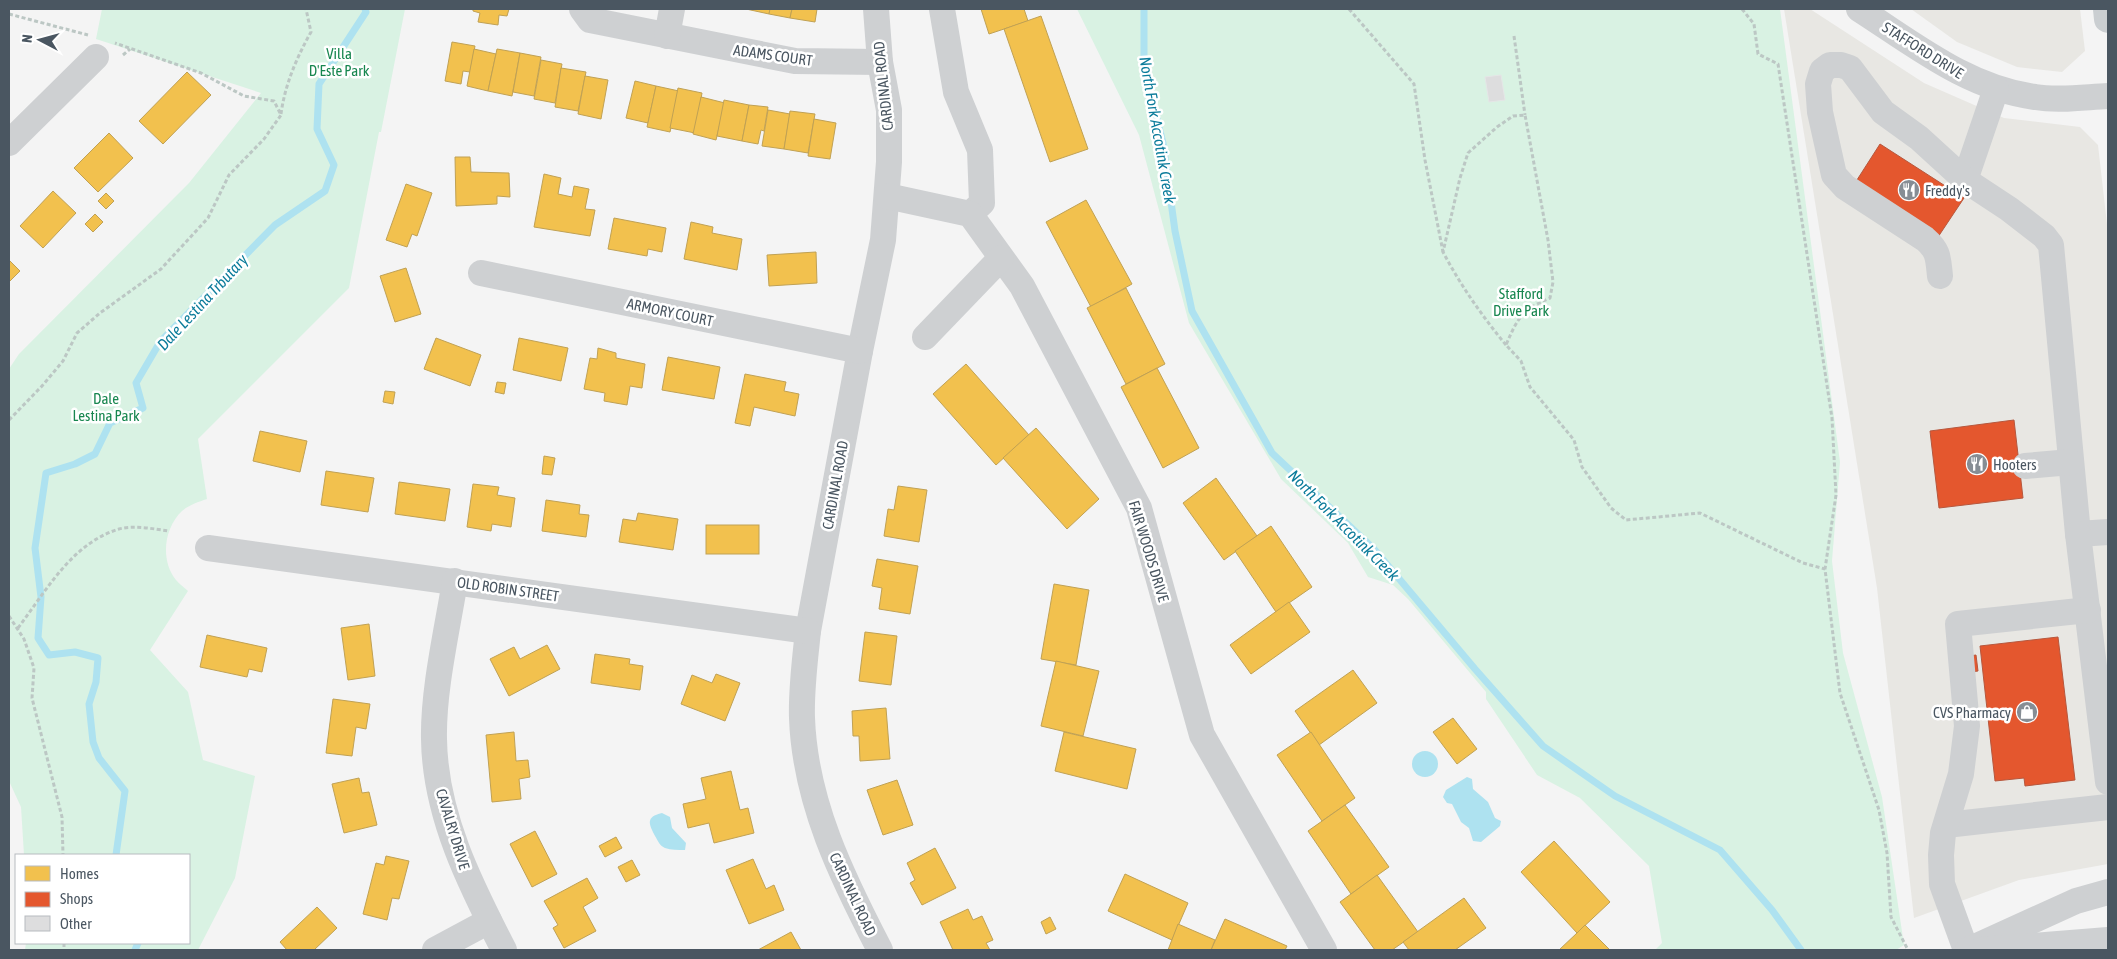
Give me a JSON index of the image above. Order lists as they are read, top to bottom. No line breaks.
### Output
{"streets":{"street":["STAFFORD DRIVE","ADAMS COURT","CARDINAL ROAD","ARMORY COURT","FAIR WOODS DRIVE","OLD ROBIN STREET","CAVALRY DRIVE"]},"crossings":[["ADAMS COURT","CARDINAL ROAD"],["CARDINAL ROAD","ARMORY COURT"],["CARDINAL ROAD","OLD ROBIN STREET"],["OLD ROBIN STREET","CAVALRY DRIVE"]],"water":["North Fork Accotink Creek","Dale Lestina Trbutary"],"parks":["Villa D'Este Park","Stafford Drive Park","Dale Lestina Park"],"places":{"restaurant":["Freddy's","Hooters"],"shop":["CVS Pharmacy"]},"legend":["Homes","Shops","Other"],"north":"left"}
